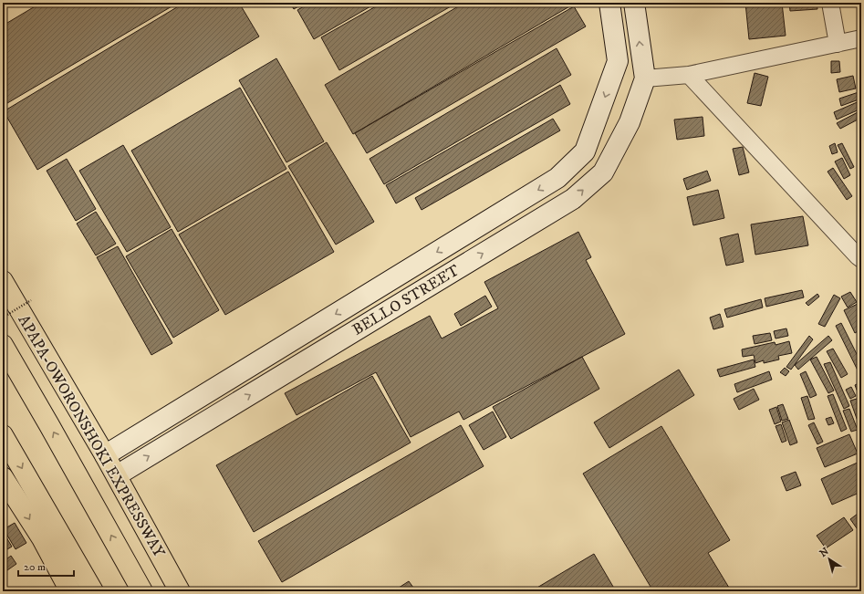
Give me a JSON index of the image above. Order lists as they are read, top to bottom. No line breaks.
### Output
{"streets":{"main road":["APAPA-OWORONSHOKI EXPRESSWAY"],"street":["BELLO STREET"]},"crossings":[["BELLO STREET","APAPA-OWORONSHOKI EXPRESSWAY"]],"scale_bar":"20 m","north":"top left"}
